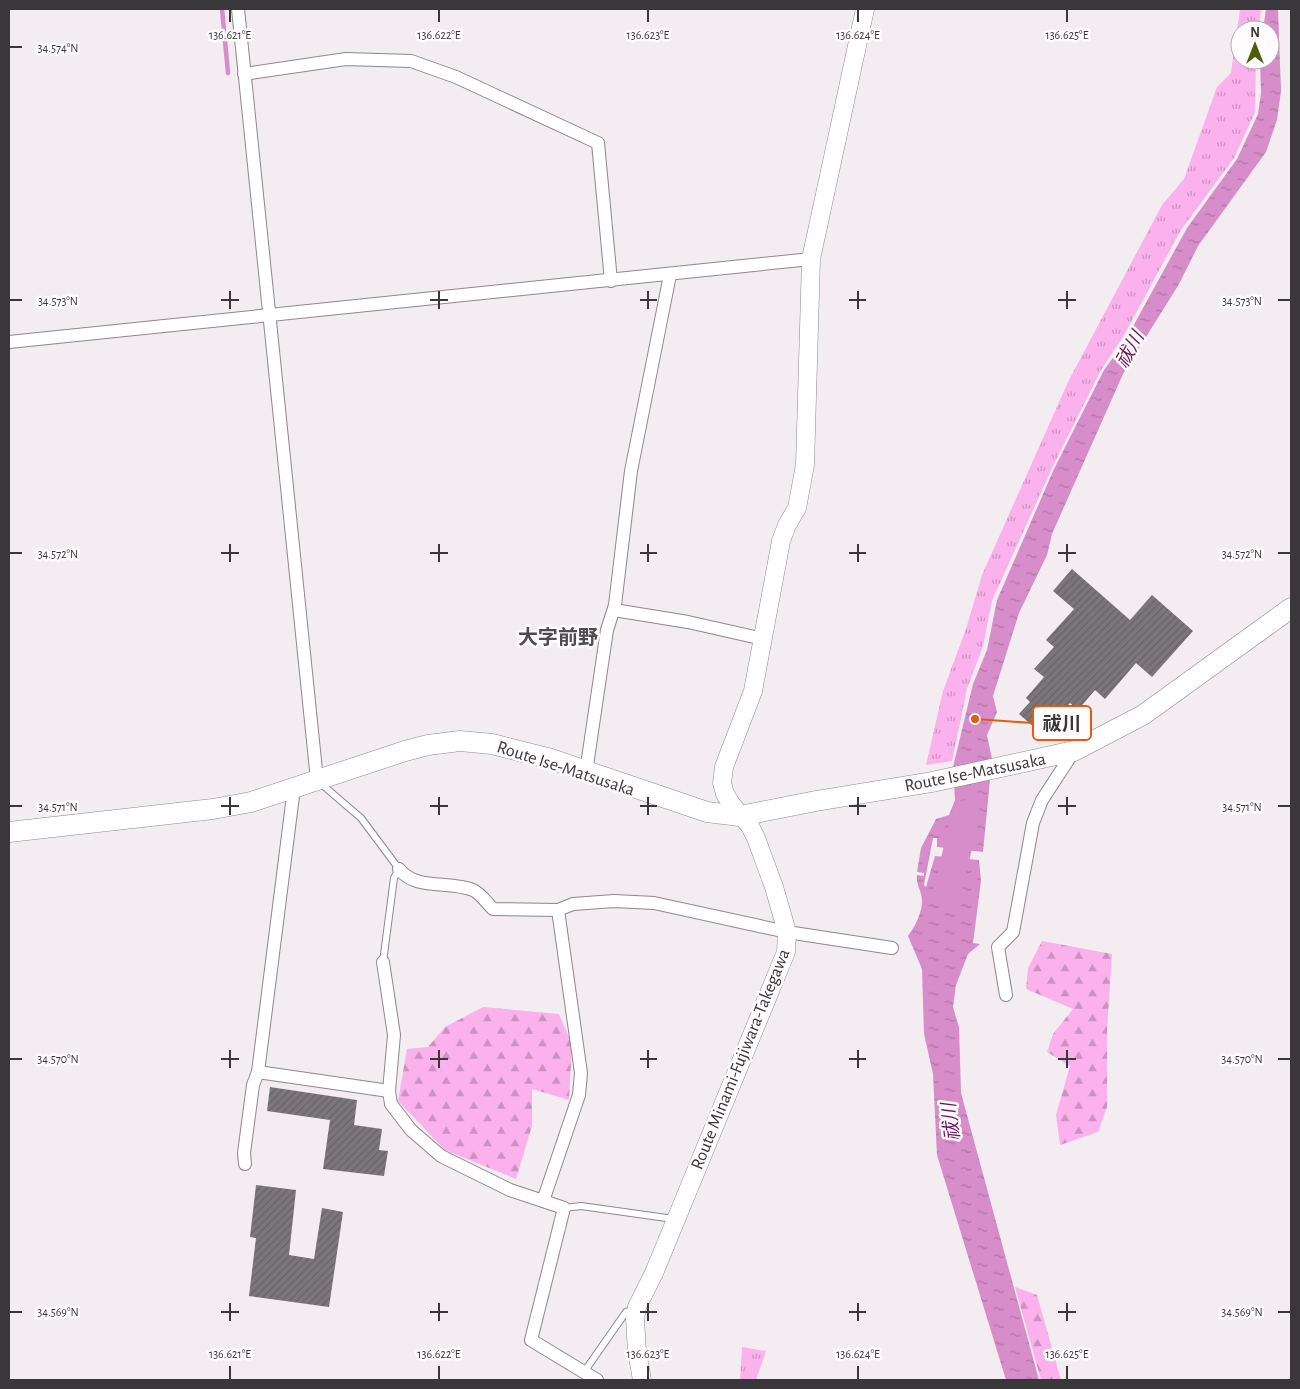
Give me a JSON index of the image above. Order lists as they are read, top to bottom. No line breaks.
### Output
{"streets":{"main road":["Route Ise-Matsusaka","Route Minami-Fujiwara-Takegawa"]},"crossings":[["Route Ise-Matsusaka","Route Minami-Fujiwara-Takegawa"]],"districts":["大字前野"],"water":["祓川"],"places":["祓川"],"north":"top","coordinates":["136.621°E","136.622°E","136.623°E","136.624°E","136.625°E","34.574°N","34.573°N","34.572°N","34.571°N","34.570°N","34.569°N"]}
